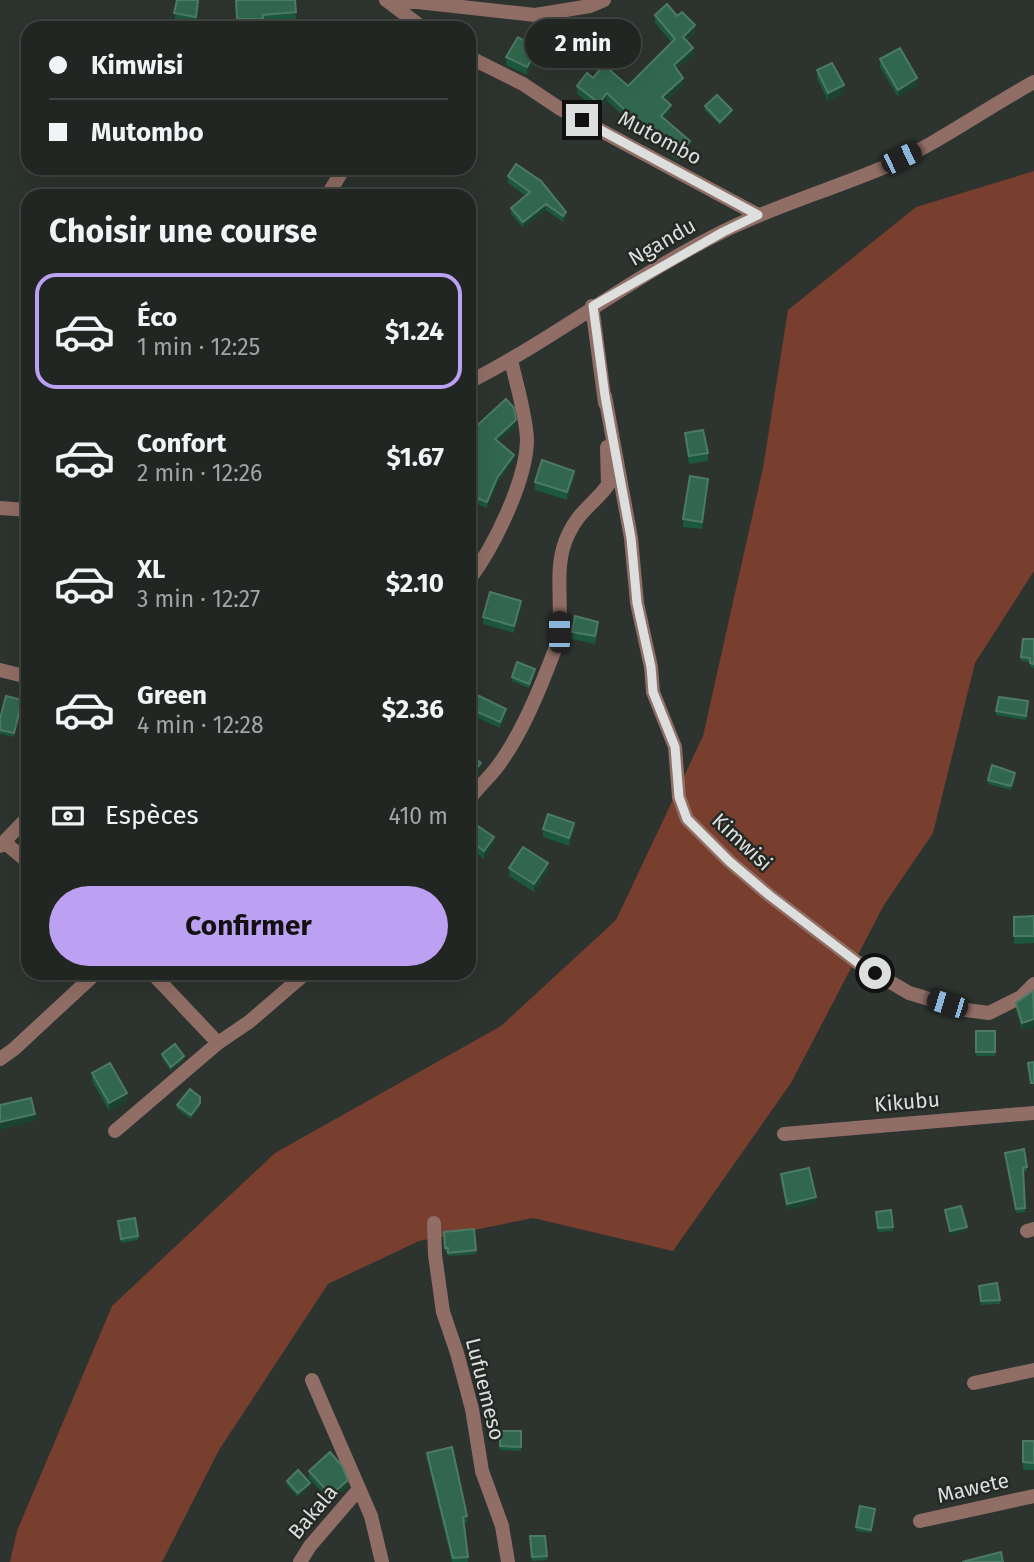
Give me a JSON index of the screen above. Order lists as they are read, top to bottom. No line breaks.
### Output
{"streets":{"street":["Mutombo","Ngandu","Kimwisi","Kikubu","Lufuemeso","Mawete","Bakala"]},"crossings":[["Mutombo","Ngandu"]],"page":{"bubble":"2 min","banner":["Kimwisi","Mutombo"],"heading":"Choisir une course","list":[{"name":"Éco","note":"1 min · 12:25","value":"$1.24"},{"name":"Confort","note":"2 min · 12:26","value":"$1.67"},{"name":"XL","note":"3 min · 12:27","value":"$2.10"},{"name":"Green","note":"4 min · 12:28","value":"$2.36"}],"pay":["Espèces","410 m"],"buttons":"Confirmer"}}
